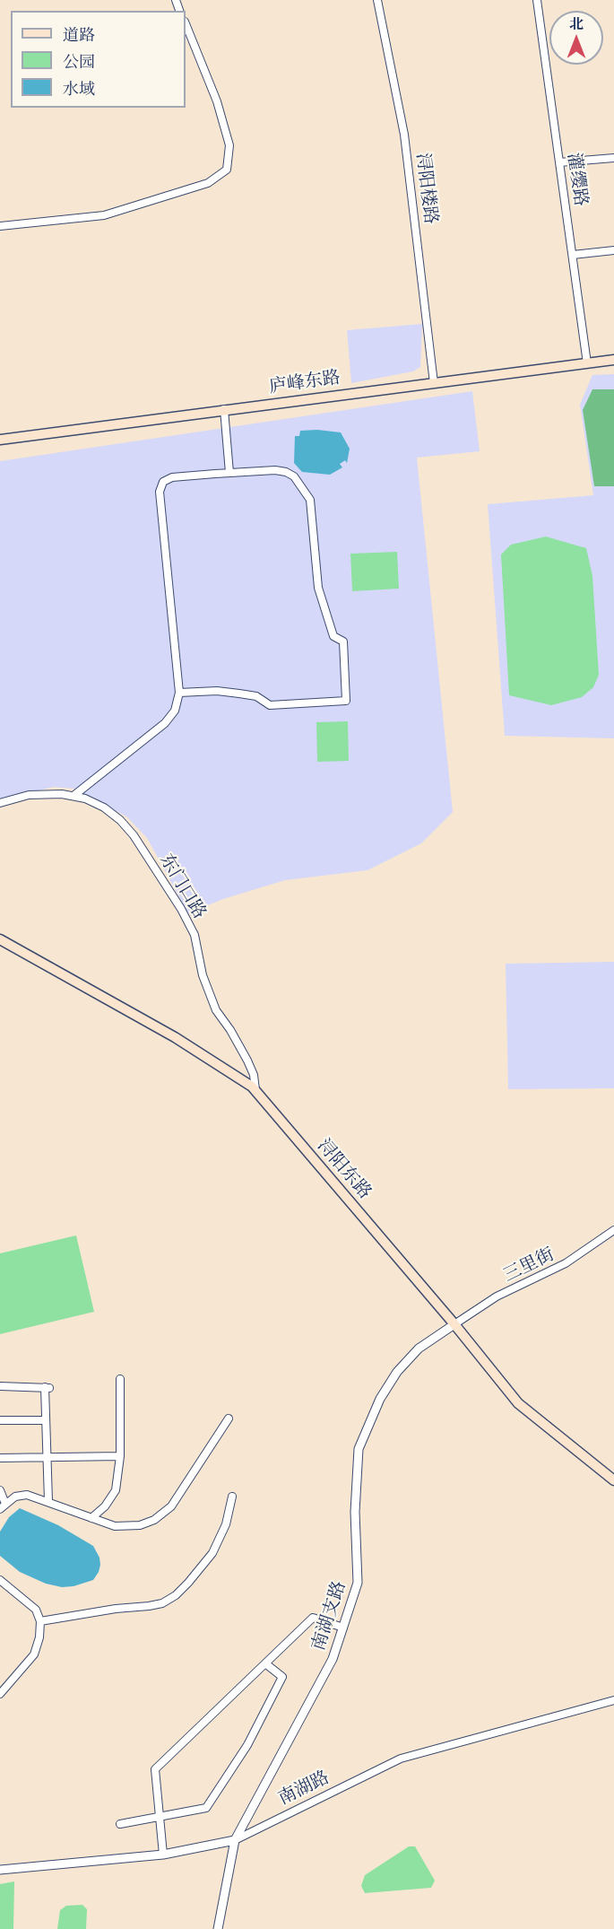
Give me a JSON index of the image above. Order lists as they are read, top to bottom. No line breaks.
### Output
{"streets":{"main road":["庐峰东路","浔阳东路"],"street":["灌缨路","浔阳楼路","东门口路","三里街","南湖支路","南湖路"]},"crossings":[["灌缨路","庐峰东路"],["浔阳楼路","庐峰东路"],["东门口路","浔阳东路"],["浔阳东路","三里街"],["浔阳东路","南湖支路"],["三里街","南湖支路"],["南湖支路","南湖路"]],"legend":["道路","公园","水域"],"north":"top"}
